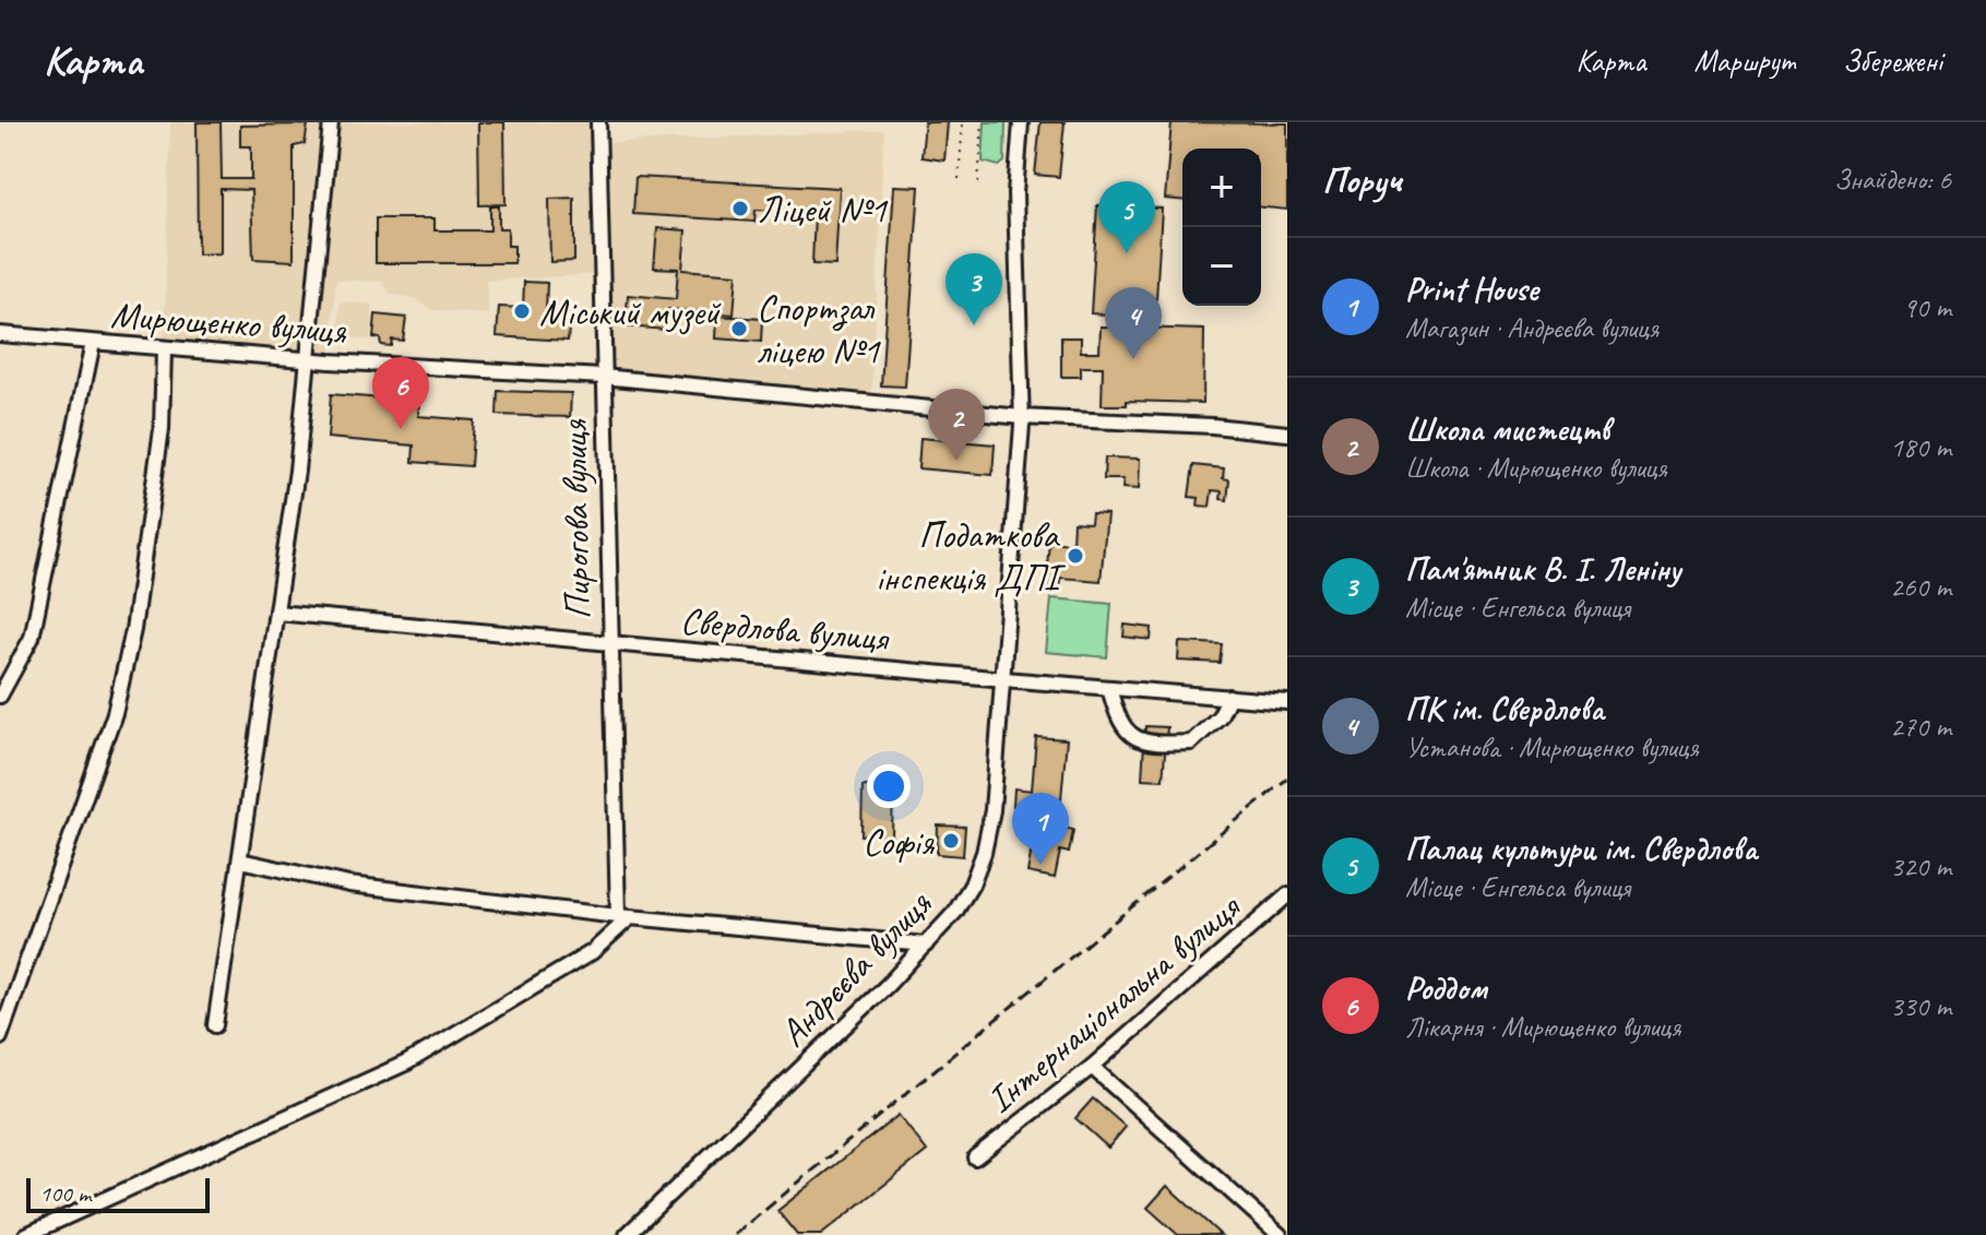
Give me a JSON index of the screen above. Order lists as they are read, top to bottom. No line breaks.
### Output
{"streets":{"street":["Мирющенко вулиця","Пирогова вулиця","Свердлова вулиця","Андрєєва вулиця","Інтернаціональна вулиця"]},"crossings":[["Мирющенко вулиця","Пирогова вулиця"],["Мирющенко вулиця","Андрєєва вулиця"],["Пирогова вулиця","Свердлова вулиця"],["Свердлова вулиця","Андрєєва вулиця"]],"places":["Ліцей №1","Міський музей","Спортзал ліцею №1","Податкова інспекція ДПІ","Софія"],"scale_bar":"100 m","page":{"header":"Карта","nav":["Карта","Маршрут","Збережені"],"heading":["Поруч","Знайдено: 6"],"map_buttons":["+","−"],"pins":["5","3","4","6","2","1"],"list":[{"mark":"1","name":"Print House","note":"Магазин · Андрєєва вулиця","value":"90 m"},{"mark":"2","name":"Школа мистецтв","note":"Школа · Мирющенко вулиця","value":"180 m"},{"mark":"3","name":"Пам'ятник В. І. Леніну","note":"Місце · Енгельса вулиця","value":"260 m"},{"mark":"4","name":"ПК ім. Свердлова","note":"Установа · Мирющенко вулиця","value":"270 m"},{"mark":"5","name":"Палац культури ім. Свердлова","note":"Місце · Енгельса вулиця","value":"320 m"},{"mark":"6","name":"Роддом","note":"Лікарня · Мирющенко вулиця","value":"330 m"}],"scale":"100 m"}}
